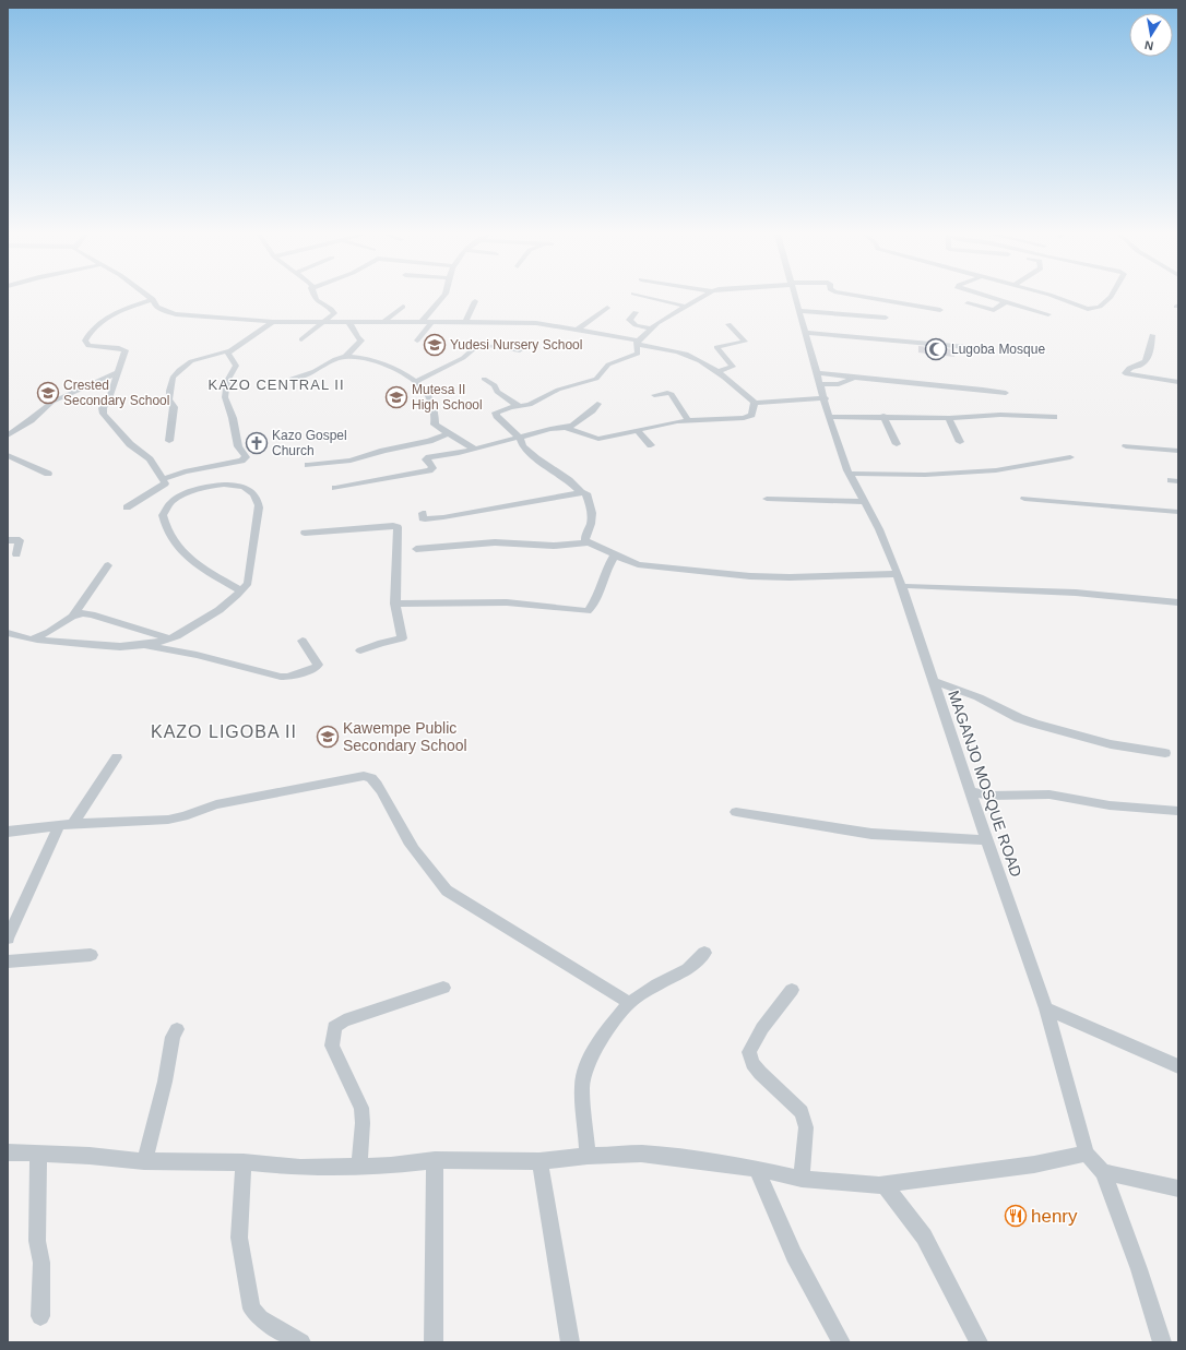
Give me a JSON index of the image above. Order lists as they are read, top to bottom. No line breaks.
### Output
{"streets":{"street":["MAGANJO MOSQUE ROAD"]},"districts":["KAZO CENTRAL II","KAZO LIGOBA II"],"places":{"school or university":["Yudesi Nursery School","Crested Secondary School","Mutesa II High School","Kawempe Public Secondary School"],"mosque":["Lugoba Mosque"],"church":["Kazo Gospel Church"],"restaurant":["henry"]},"north":"bottom"}
